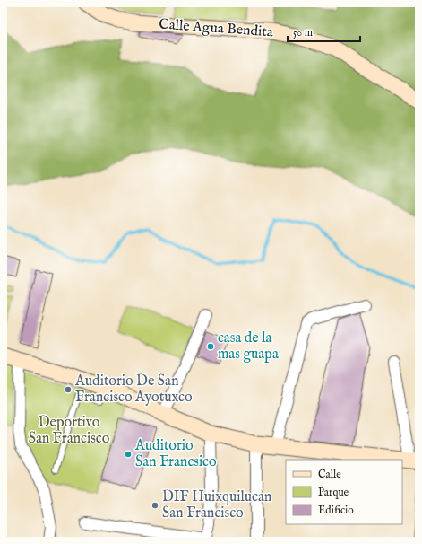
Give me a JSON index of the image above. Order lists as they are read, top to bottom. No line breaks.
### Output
{"streets":{"main road":["Calle Agua Bendita"]},"parks":["Deportivo San Francisco"],"places":["casa de la mas guapa","Auditorio De San Francisco Ayotuxco","Auditorio San Francsico","DIF Huixquilucan San Francisco"],"legend":["Calle","Parque","Edificio"],"scale_bar":"50 m"}
